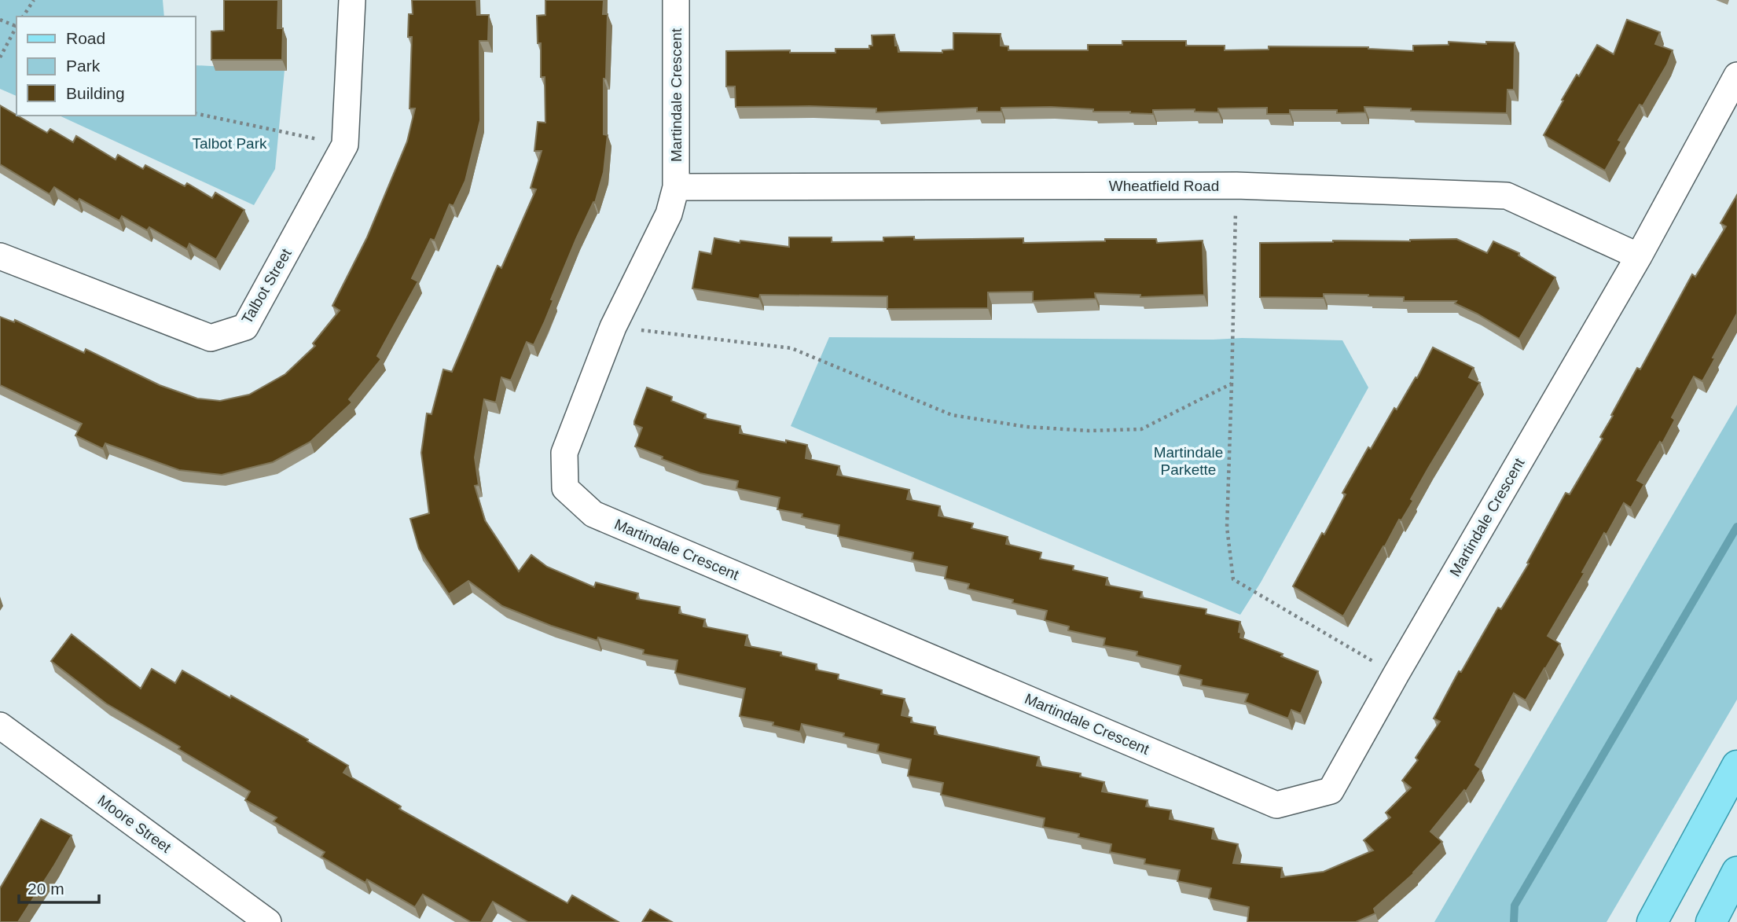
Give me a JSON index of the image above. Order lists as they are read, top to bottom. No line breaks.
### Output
{"streets":{"street":["Martindale Crescent","Wheatfield Road","Talbot Street","Moore Street"]},"crossings":[["Martindale Crescent","Wheatfield Road"]],"parks":["Talbot Park","Martindale Parkette"],"legend":["Road","Park","Building"],"scale_bar":"20 m"}
